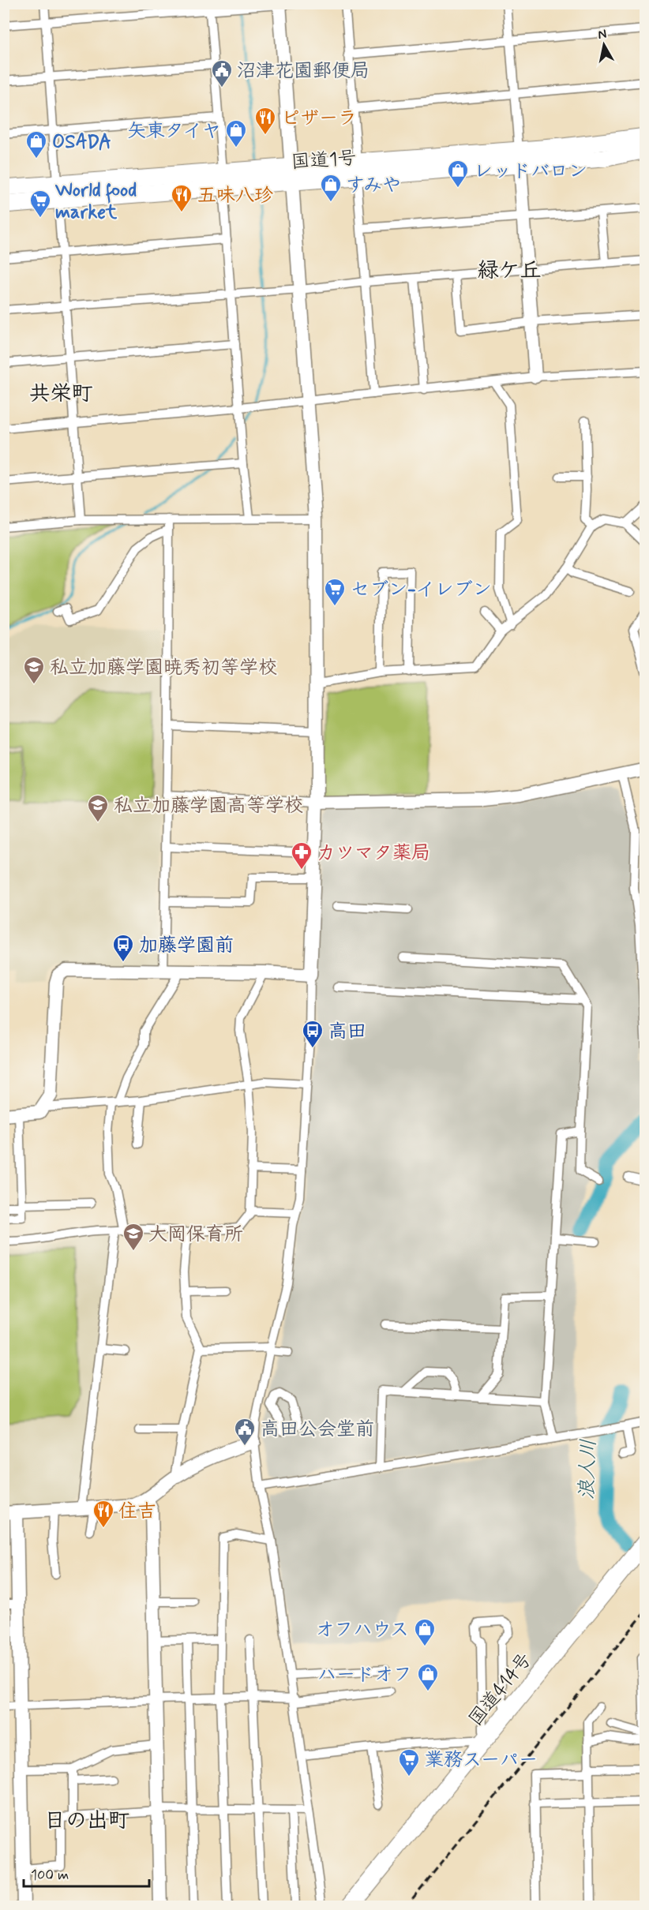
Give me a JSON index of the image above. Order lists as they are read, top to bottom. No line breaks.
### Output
{"streets":{"highway":["国道1号","国道414号"]},"districts":["緑ケ丘","共栄町","日の出町"],"water":["浪人川"],"places":{"public building":["沼津花園郵便局","高田公会堂前"],"restaurant":["ピザーラ","五味八珍","住吉"],"shop":["矢東タイヤ","OSADA","レッドバロン","すみや","オフハウス","ハードオフ"],"supermarket":["World food market","セブン-イレブン","業務スーパー"],"school or university":["私立加藤学園暁秀初等学校","私立加藤学園高等学校","大岡保育所"],"pharmacy":["カツマタ薬局"],"bus stop":["加藤学園前","高田"]},"scale_bar":"100 m","north":"top"}
